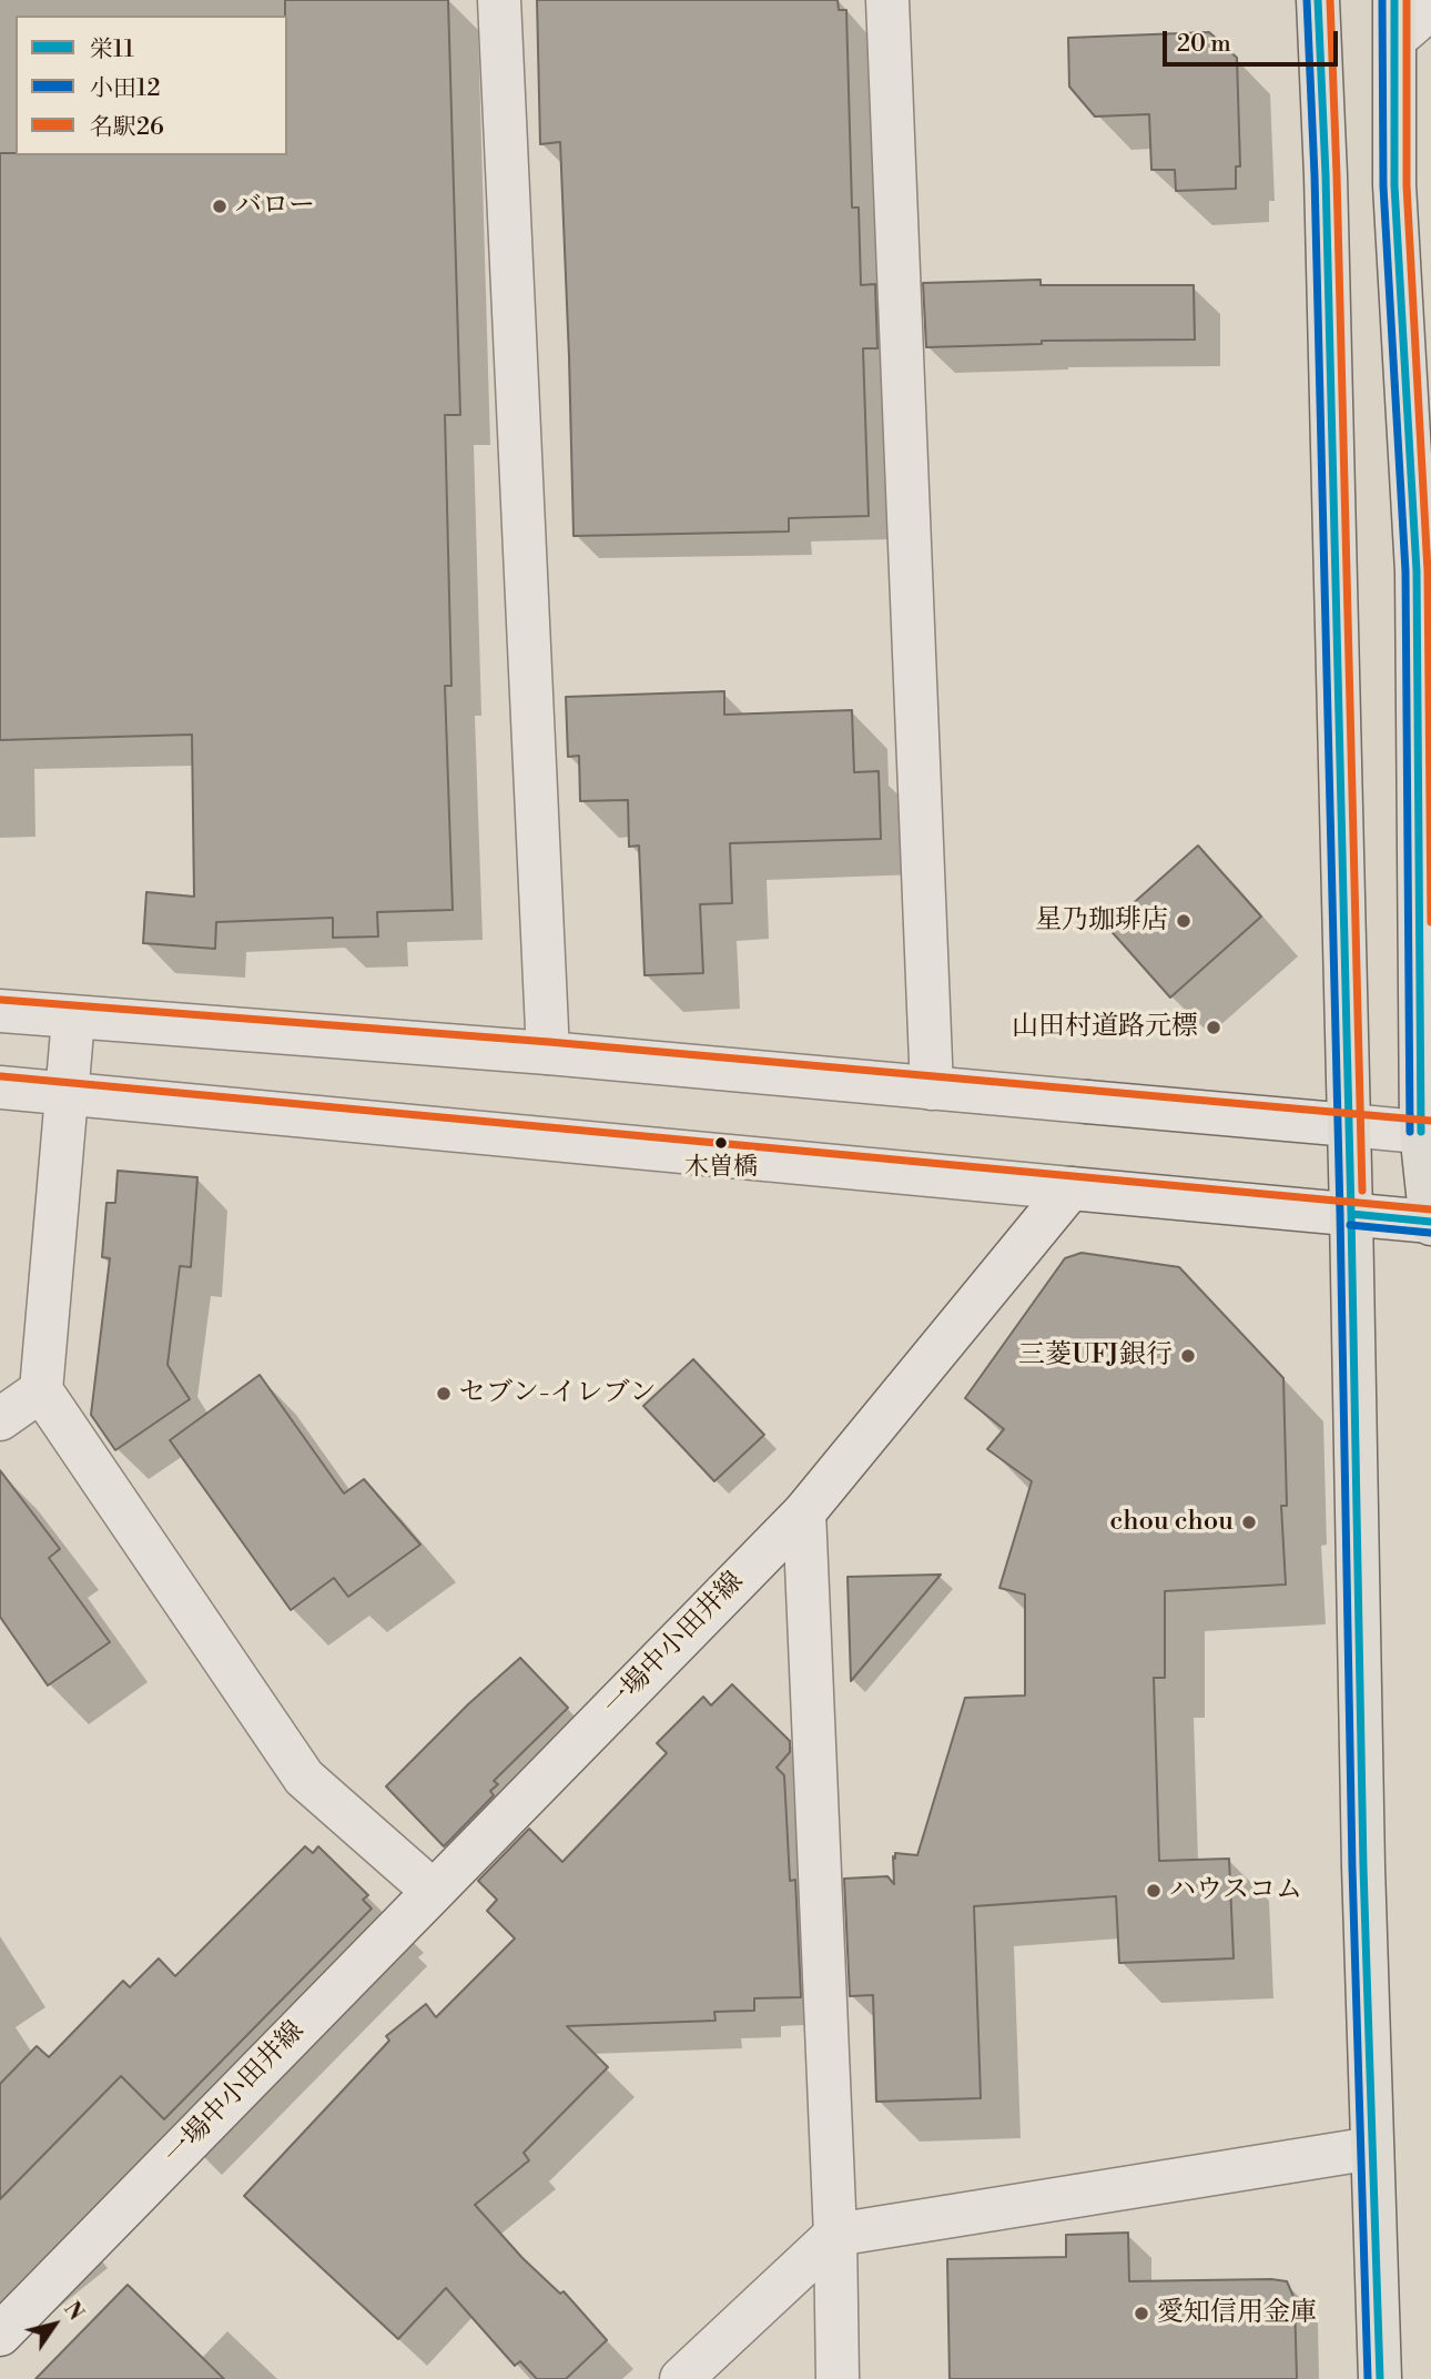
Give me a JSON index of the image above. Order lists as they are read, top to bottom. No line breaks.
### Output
{"streets":{"street":["一場中小田井線"]},"places":["バロー","星乃珈琲店","山田村道路元標","木曽橋","三菱UFJ銀行","セブン-イレブン","chou chou","ハウスコム","愛知信用金庫"],"lines":["transit line 栄11","transit line 小田12","transit line 名駅26"],"legend":["栄11","小田12","名駅26"],"scale_bar":"20 m","north":"top right"}
